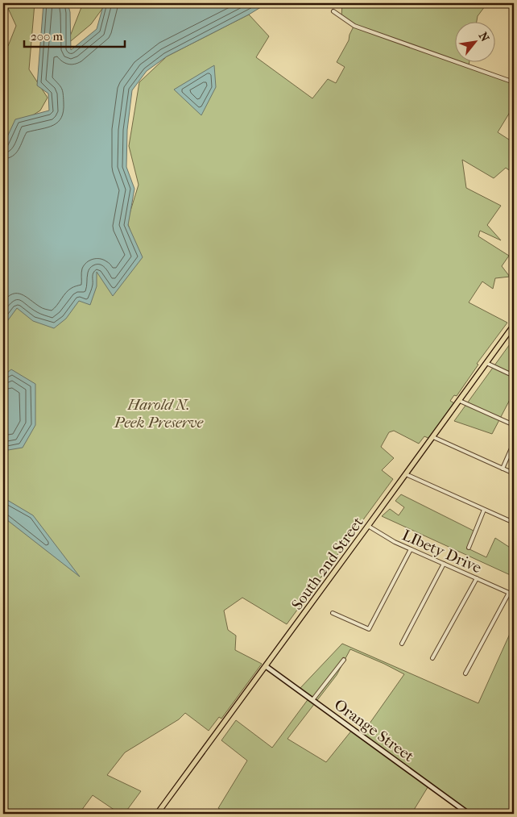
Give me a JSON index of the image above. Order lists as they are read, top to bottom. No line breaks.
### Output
{"streets":{"main road":["South 2nd Street","Orange Street"],"street":["LIbety Drive"]},"crossings":[["LIbety Drive","South 2nd Street"],["South 2nd Street","Orange Street"]],"parks":["Harold N. Peek Preserve"],"scale_bar":"200 m","north":"top right"}
